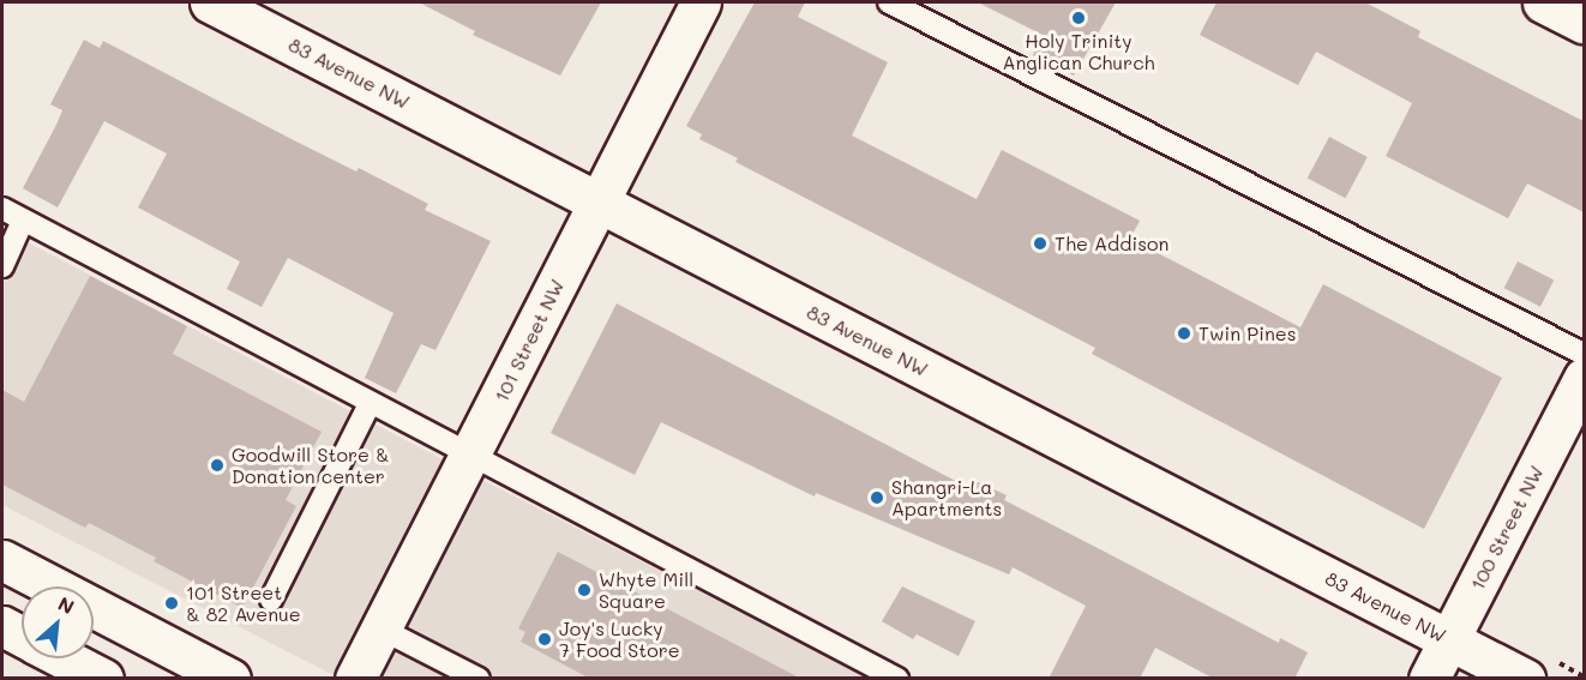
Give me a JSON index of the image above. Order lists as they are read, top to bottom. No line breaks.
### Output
{"streets":{"street":["83 Avenue NW","101 Street NW","100 Street NW"]},"crossings":[["83 Avenue NW","101 Street NW"],["83 Avenue NW","100 Street NW"]],"places":["Holy Trinity Anglican Church","The Addison","Twin Pines","Goodwill Store & Donation center","Shangri-La Apartments","Whyte Mill Square","101 Street & 82 Avenue","Joy's Lucky 7 Food Store"],"north":"top right"}
